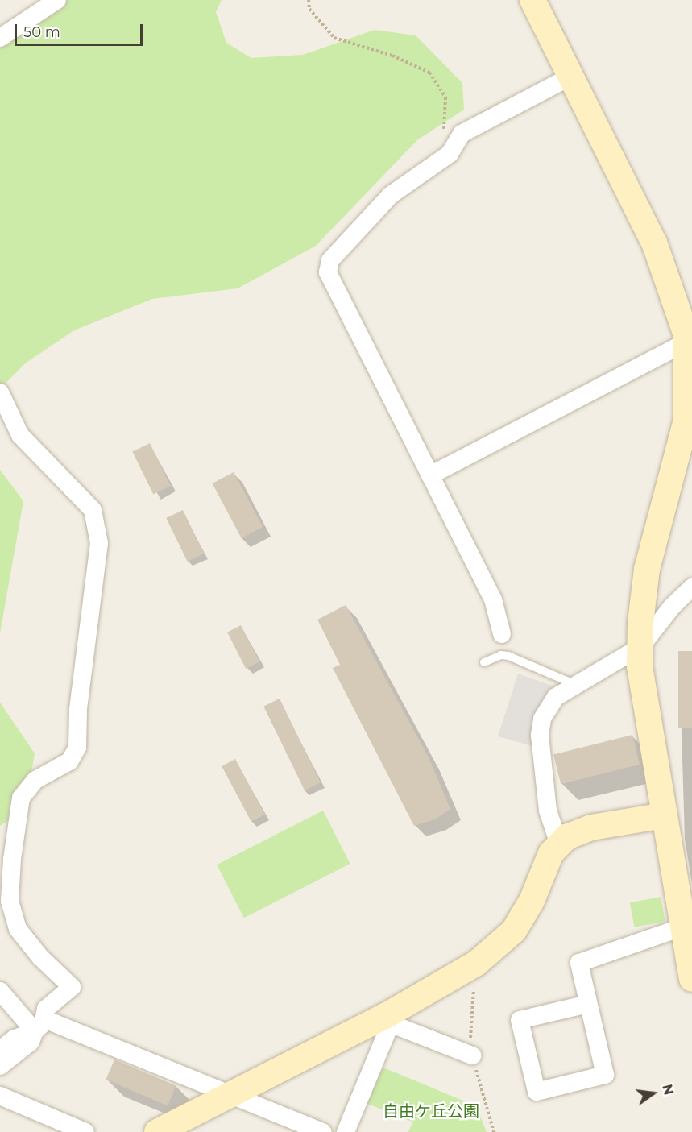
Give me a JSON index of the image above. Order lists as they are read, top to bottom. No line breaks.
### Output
{"parks":["自由ケ丘公園"],"scale_bar":"50 m","north":"right"}
